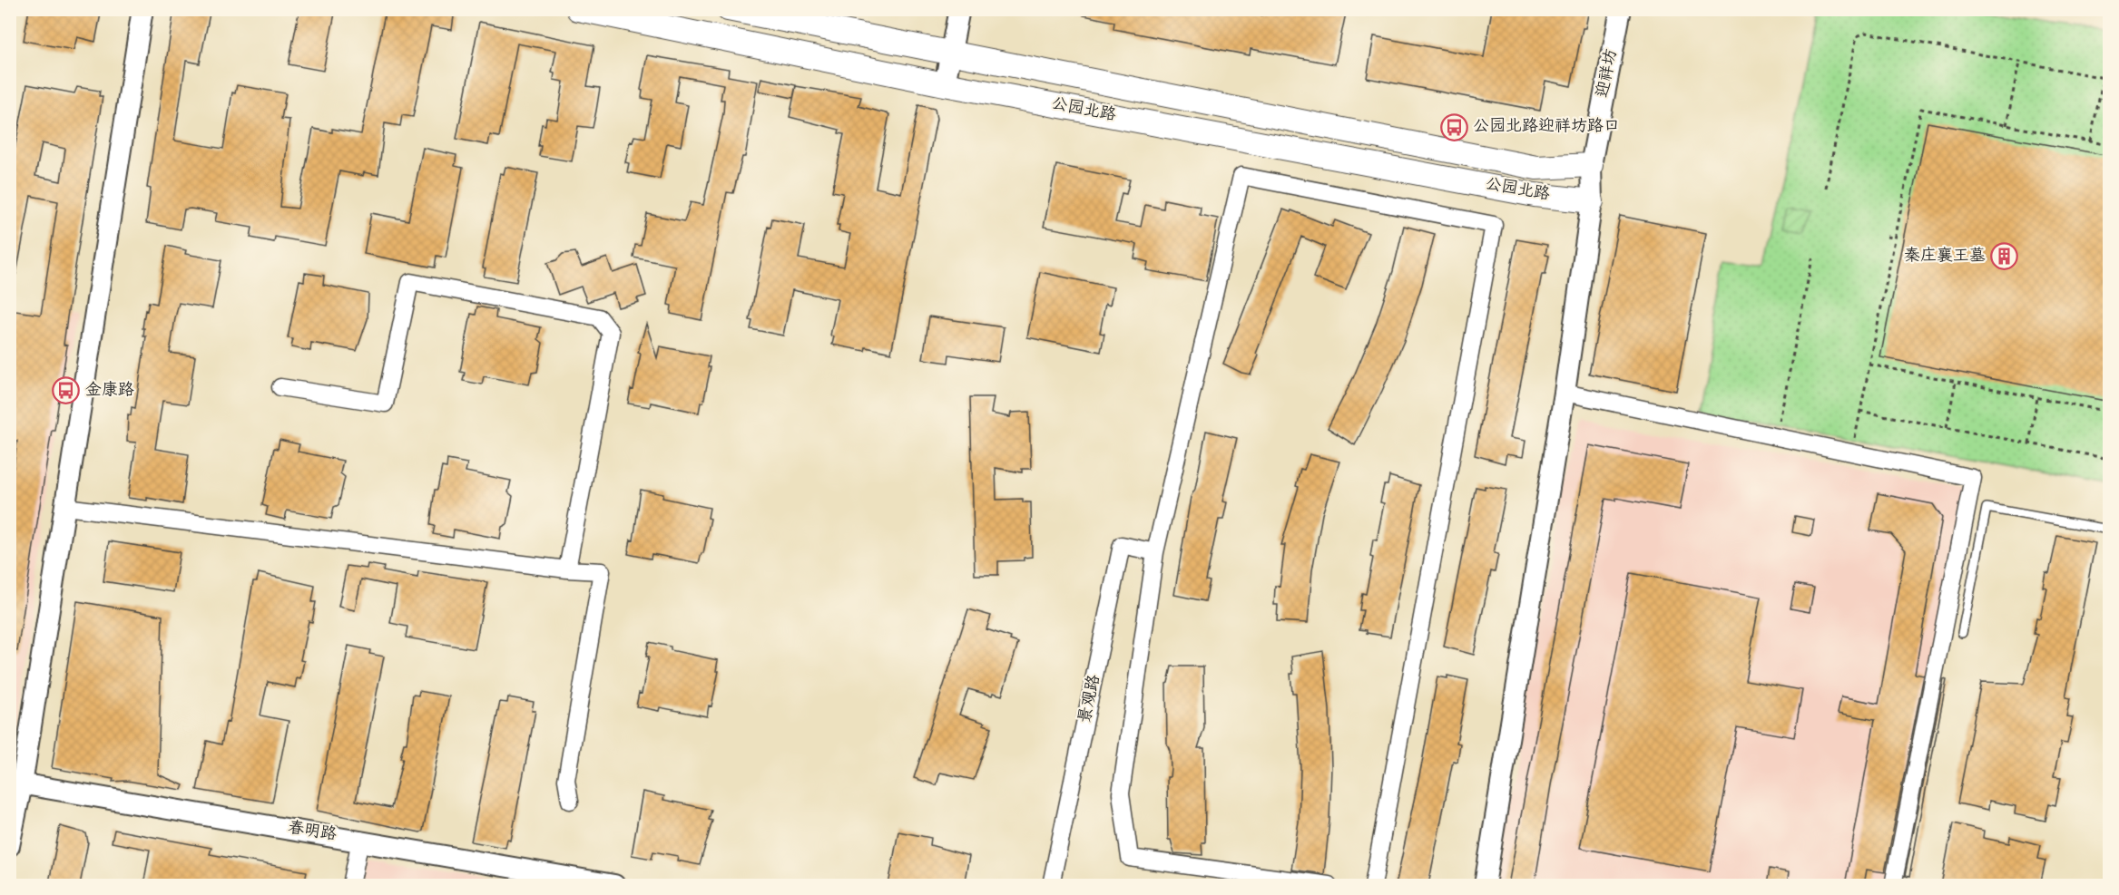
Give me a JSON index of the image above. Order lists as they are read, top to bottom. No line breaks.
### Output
{"streets":{"main road":["公园北路"],"street":["迎祥坊","景观路","春明路"]},"crossings":[["迎祥坊","公园北路"]],"places":{"bus stop":["公园北路迎祥坊路口","金康路"],"building":["秦庄襄王墓"]}}
